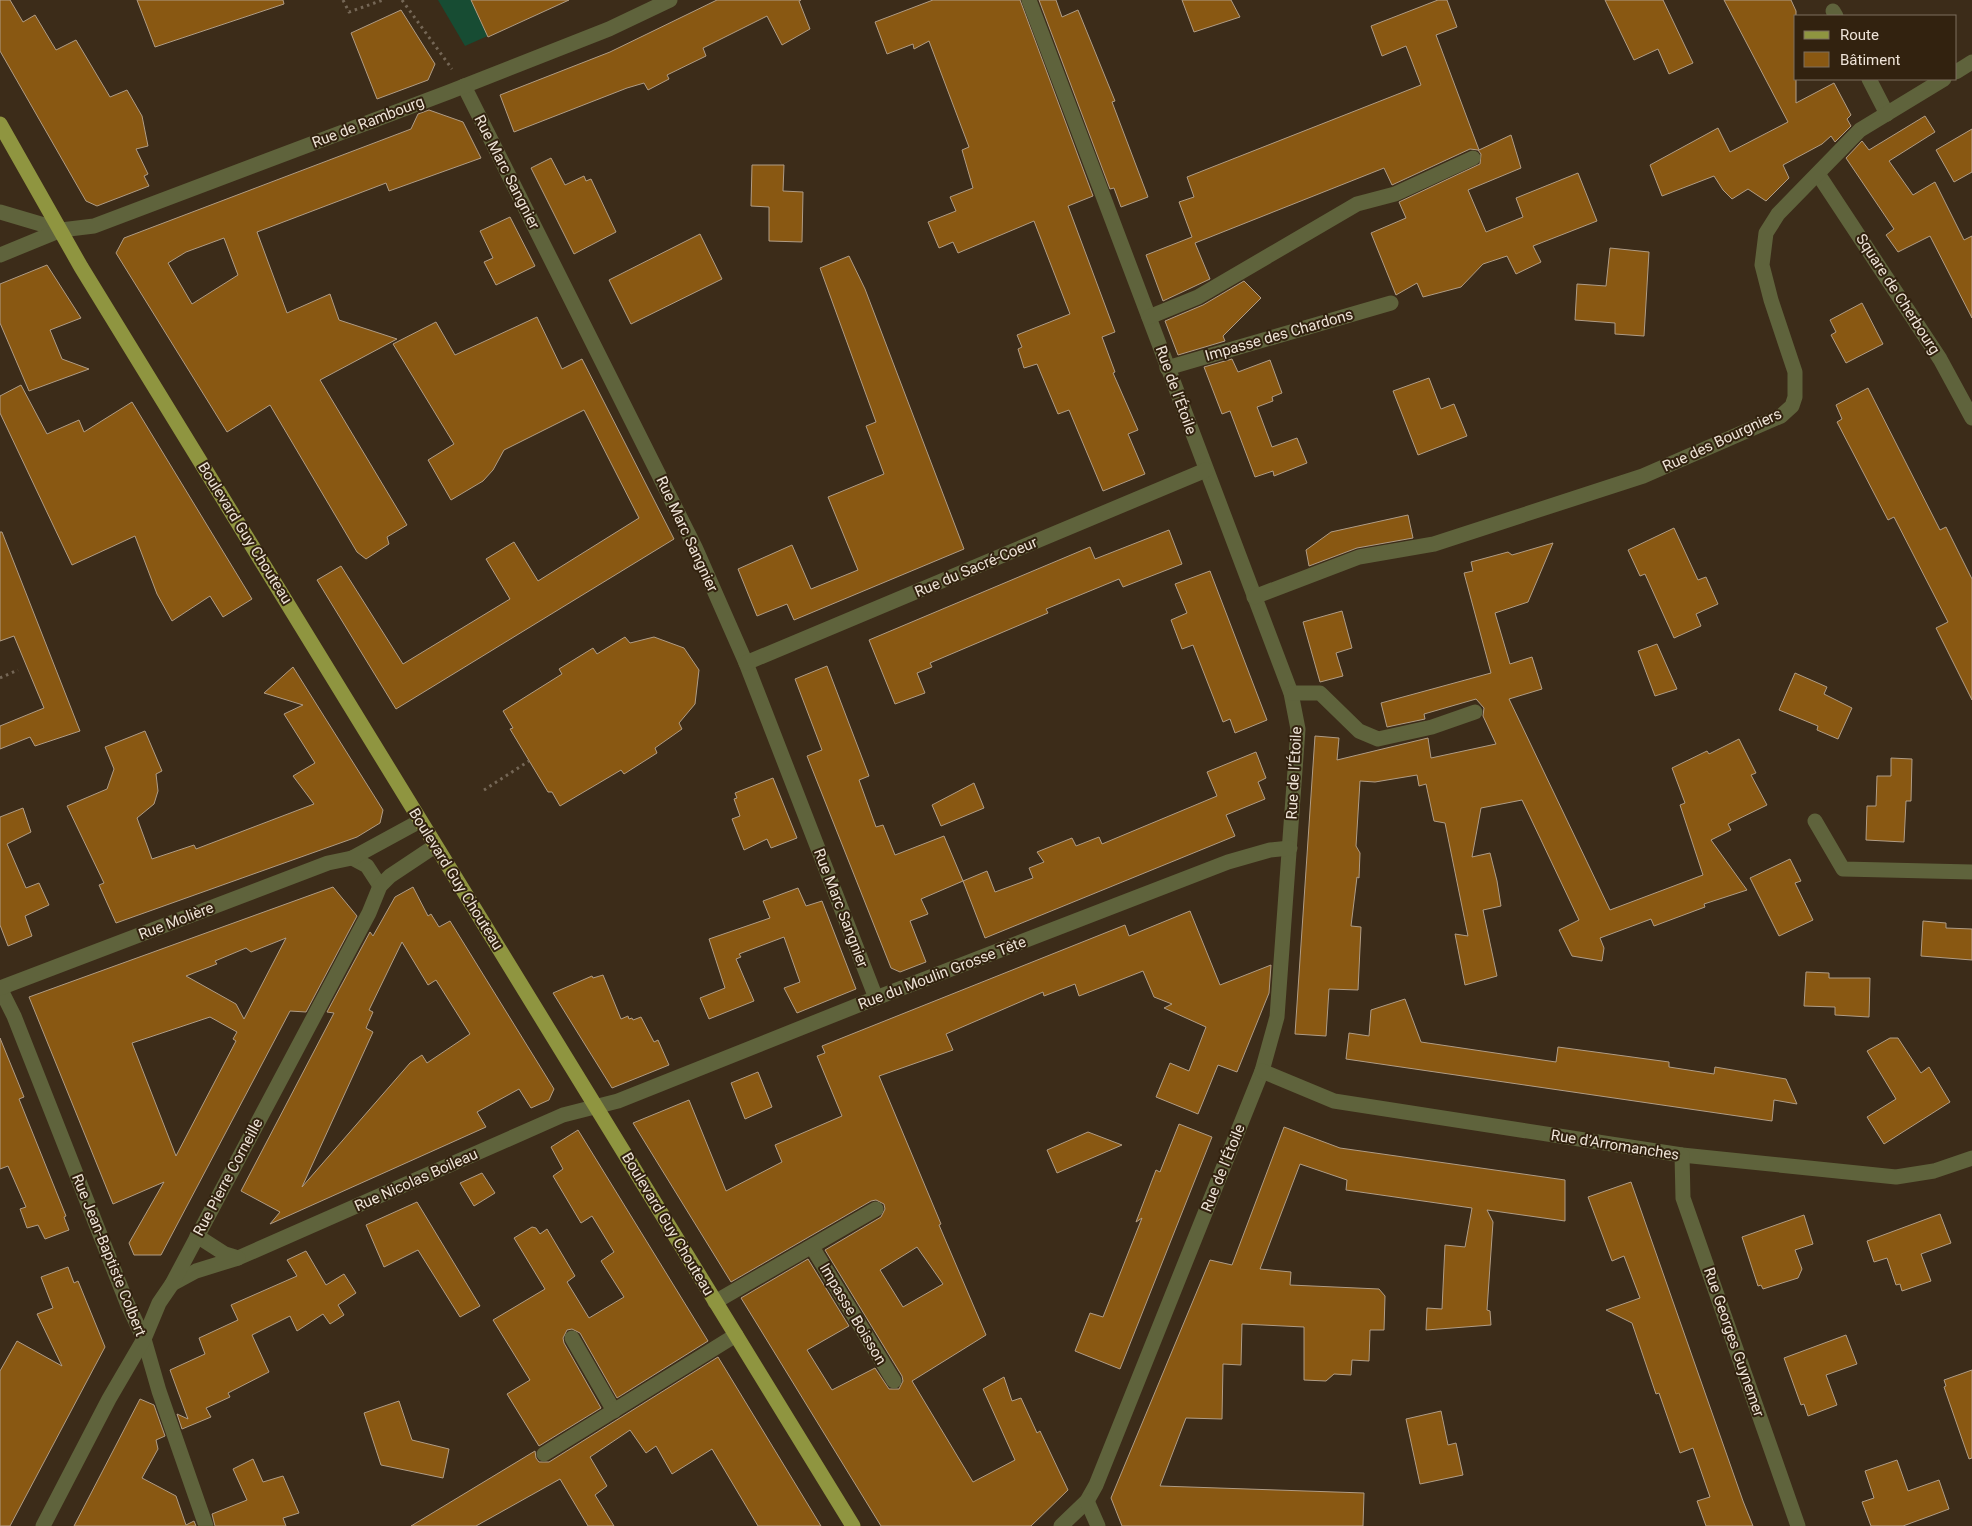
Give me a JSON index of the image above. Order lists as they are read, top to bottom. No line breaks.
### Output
{"streets":{"main road":["Boulevard Guy Chouteau"],"street":["Rue de Rambourg","Rue Marc Sangnier","Square de Cherbourg","Impasse des Chardons","Rue de l’Étoile","Rue des Bourgniers","Rue du Sacré-Coeur","Rue Molière","Rue du Moulin Grosse Tête","Rue d’Arromanches","Rue Pierre Corneille","Rue Nicolas Boileau","Rue Jean-Baptiste Colbert","Impasse Boisson","Rue Georges Guynemer"]},"crossings":[["Rue de Rambourg","Rue Marc Sangnier"],["Rue de Rambourg","Boulevard Guy Chouteau"],["Rue Marc Sangnier","Rue du Sacré-Coeur"],["Rue Marc Sangnier","Rue du Moulin Grosse Tête"],["Square de Cherbourg","Rue des Bourgniers"],["Impasse des Chardons","Rue de l’Étoile"],["Rue de l’Étoile","Rue des Bourgniers"],["Rue de l’Étoile","Rue du Sacré-Coeur"],["Rue de l’Étoile","Rue du Moulin Grosse Tête"],["Rue de l’Étoile","Rue d’Arromanches"],["Boulevard Guy Chouteau","Rue Molière"],["Boulevard Guy Chouteau","Rue du Moulin Grosse Tête"],["Boulevard Guy Chouteau","Rue Pierre Corneille"],["Boulevard Guy Chouteau","Rue Nicolas Boileau"],["Boulevard Guy Chouteau","Impasse Boisson"],["Rue Molière","Rue Jean-Baptiste Colbert"],["Rue du Moulin Grosse Tête","Rue Nicolas Boileau"],["Rue d’Arromanches","Rue Georges Guynemer"],["Rue Pierre Corneille","Rue Nicolas Boileau"],["Rue Pierre Corneille","Rue Jean-Baptiste Colbert"]],"legend":["Route","Bâtiment"]}
